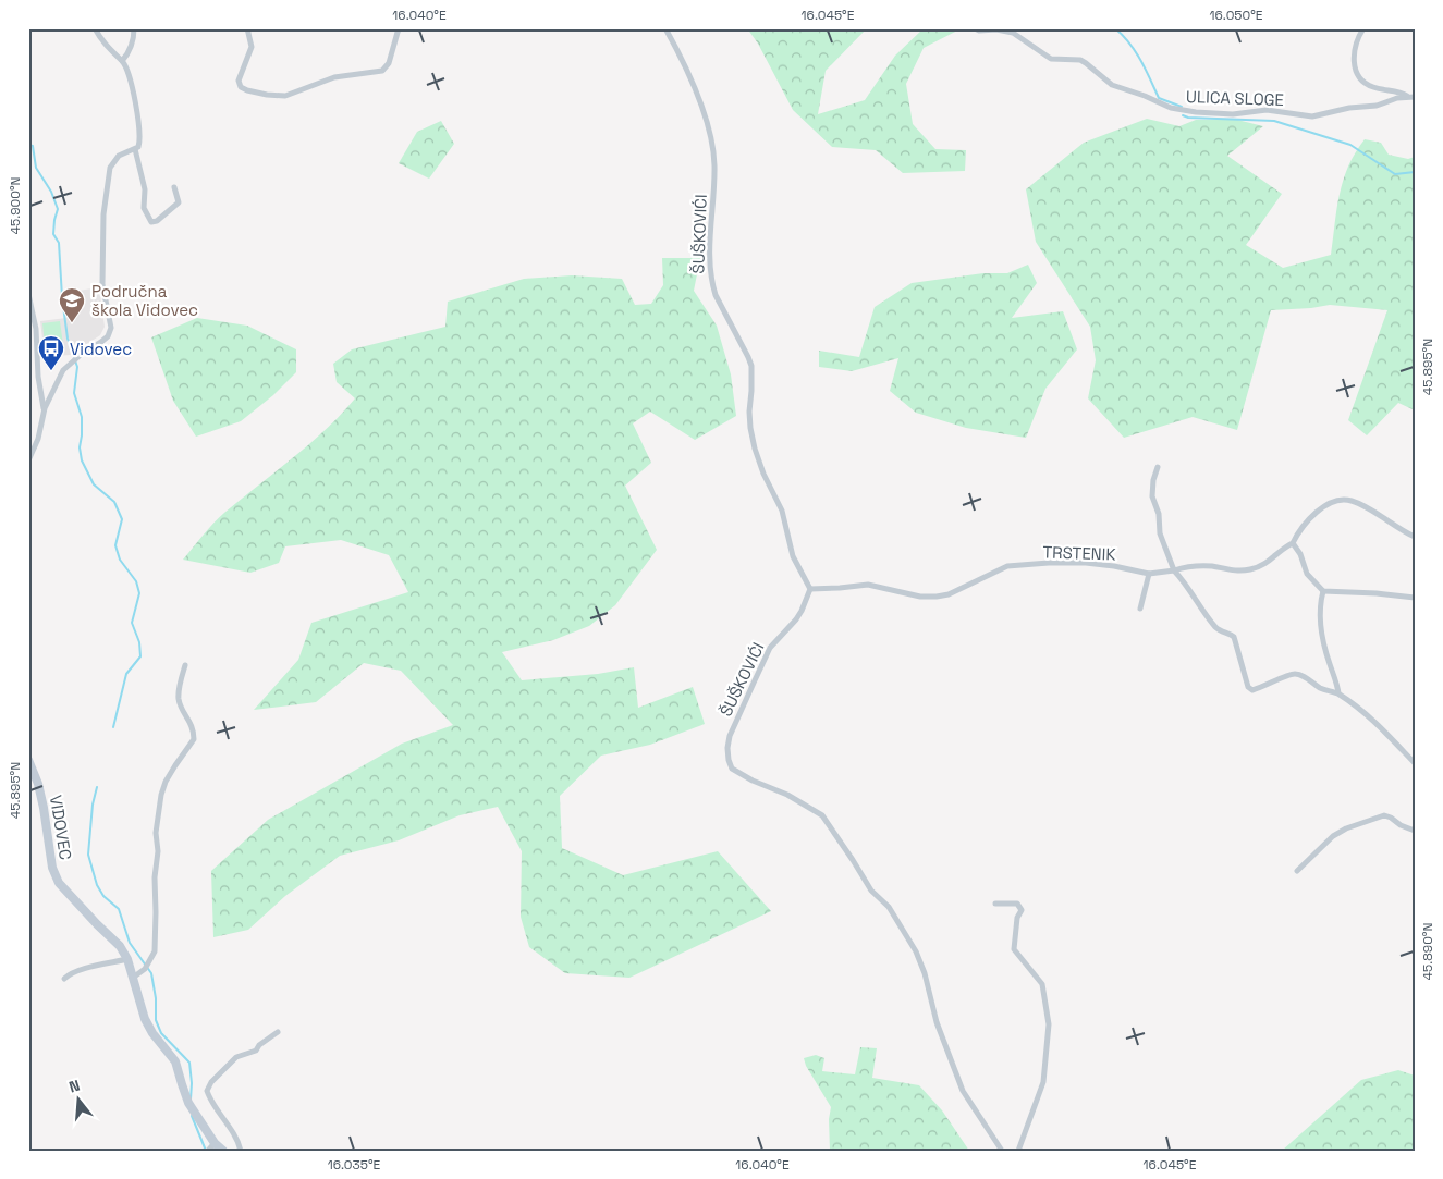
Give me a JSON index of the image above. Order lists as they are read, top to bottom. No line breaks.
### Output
{"streets":{"street":["ULICA SLOGE","ŠUŠKOVIĆI","TRSTENIK","VIDOVEC"]},"crossings":[["ŠUŠKOVIĆI","TRSTENIK"]],"places":{"school or university":["Područna škola Vidovec"],"bus stop":["Vidovec"]},"north":"top","coordinates":["16.040°E","16.045°E","16.050°E","45.900°N","45.895°N","45.890°N","16.035°E"]}
